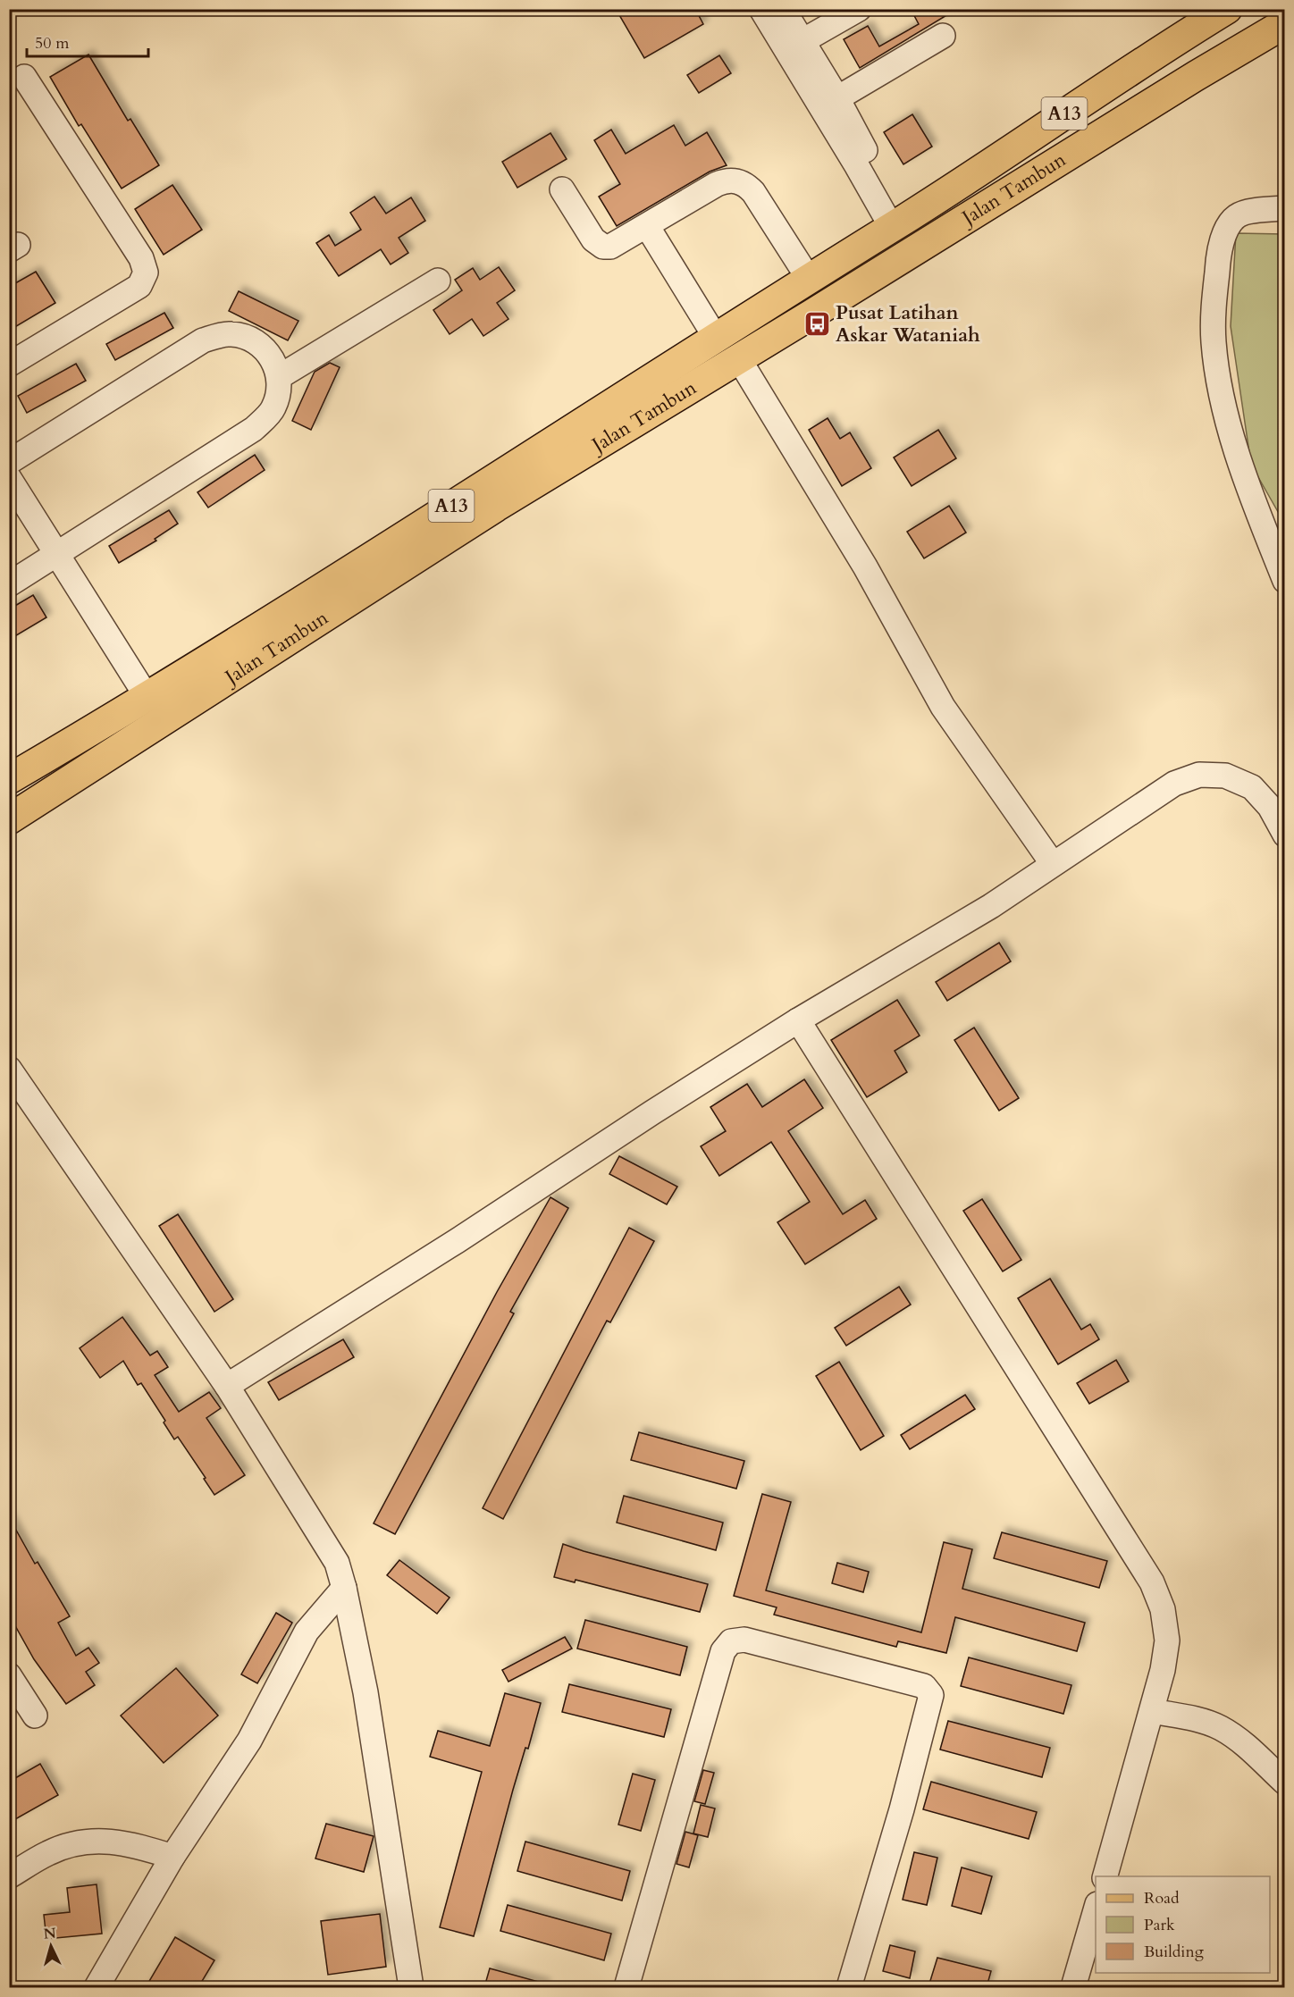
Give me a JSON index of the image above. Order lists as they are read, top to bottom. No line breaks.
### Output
{"streets":{"main road":["A13","Jalan Tambun"]},"places":{"bus stop":["Pusat Latihan Askar Wataniah"]},"legend":["Road","Park","Building"],"scale_bar":"50 m","north":"top"}
